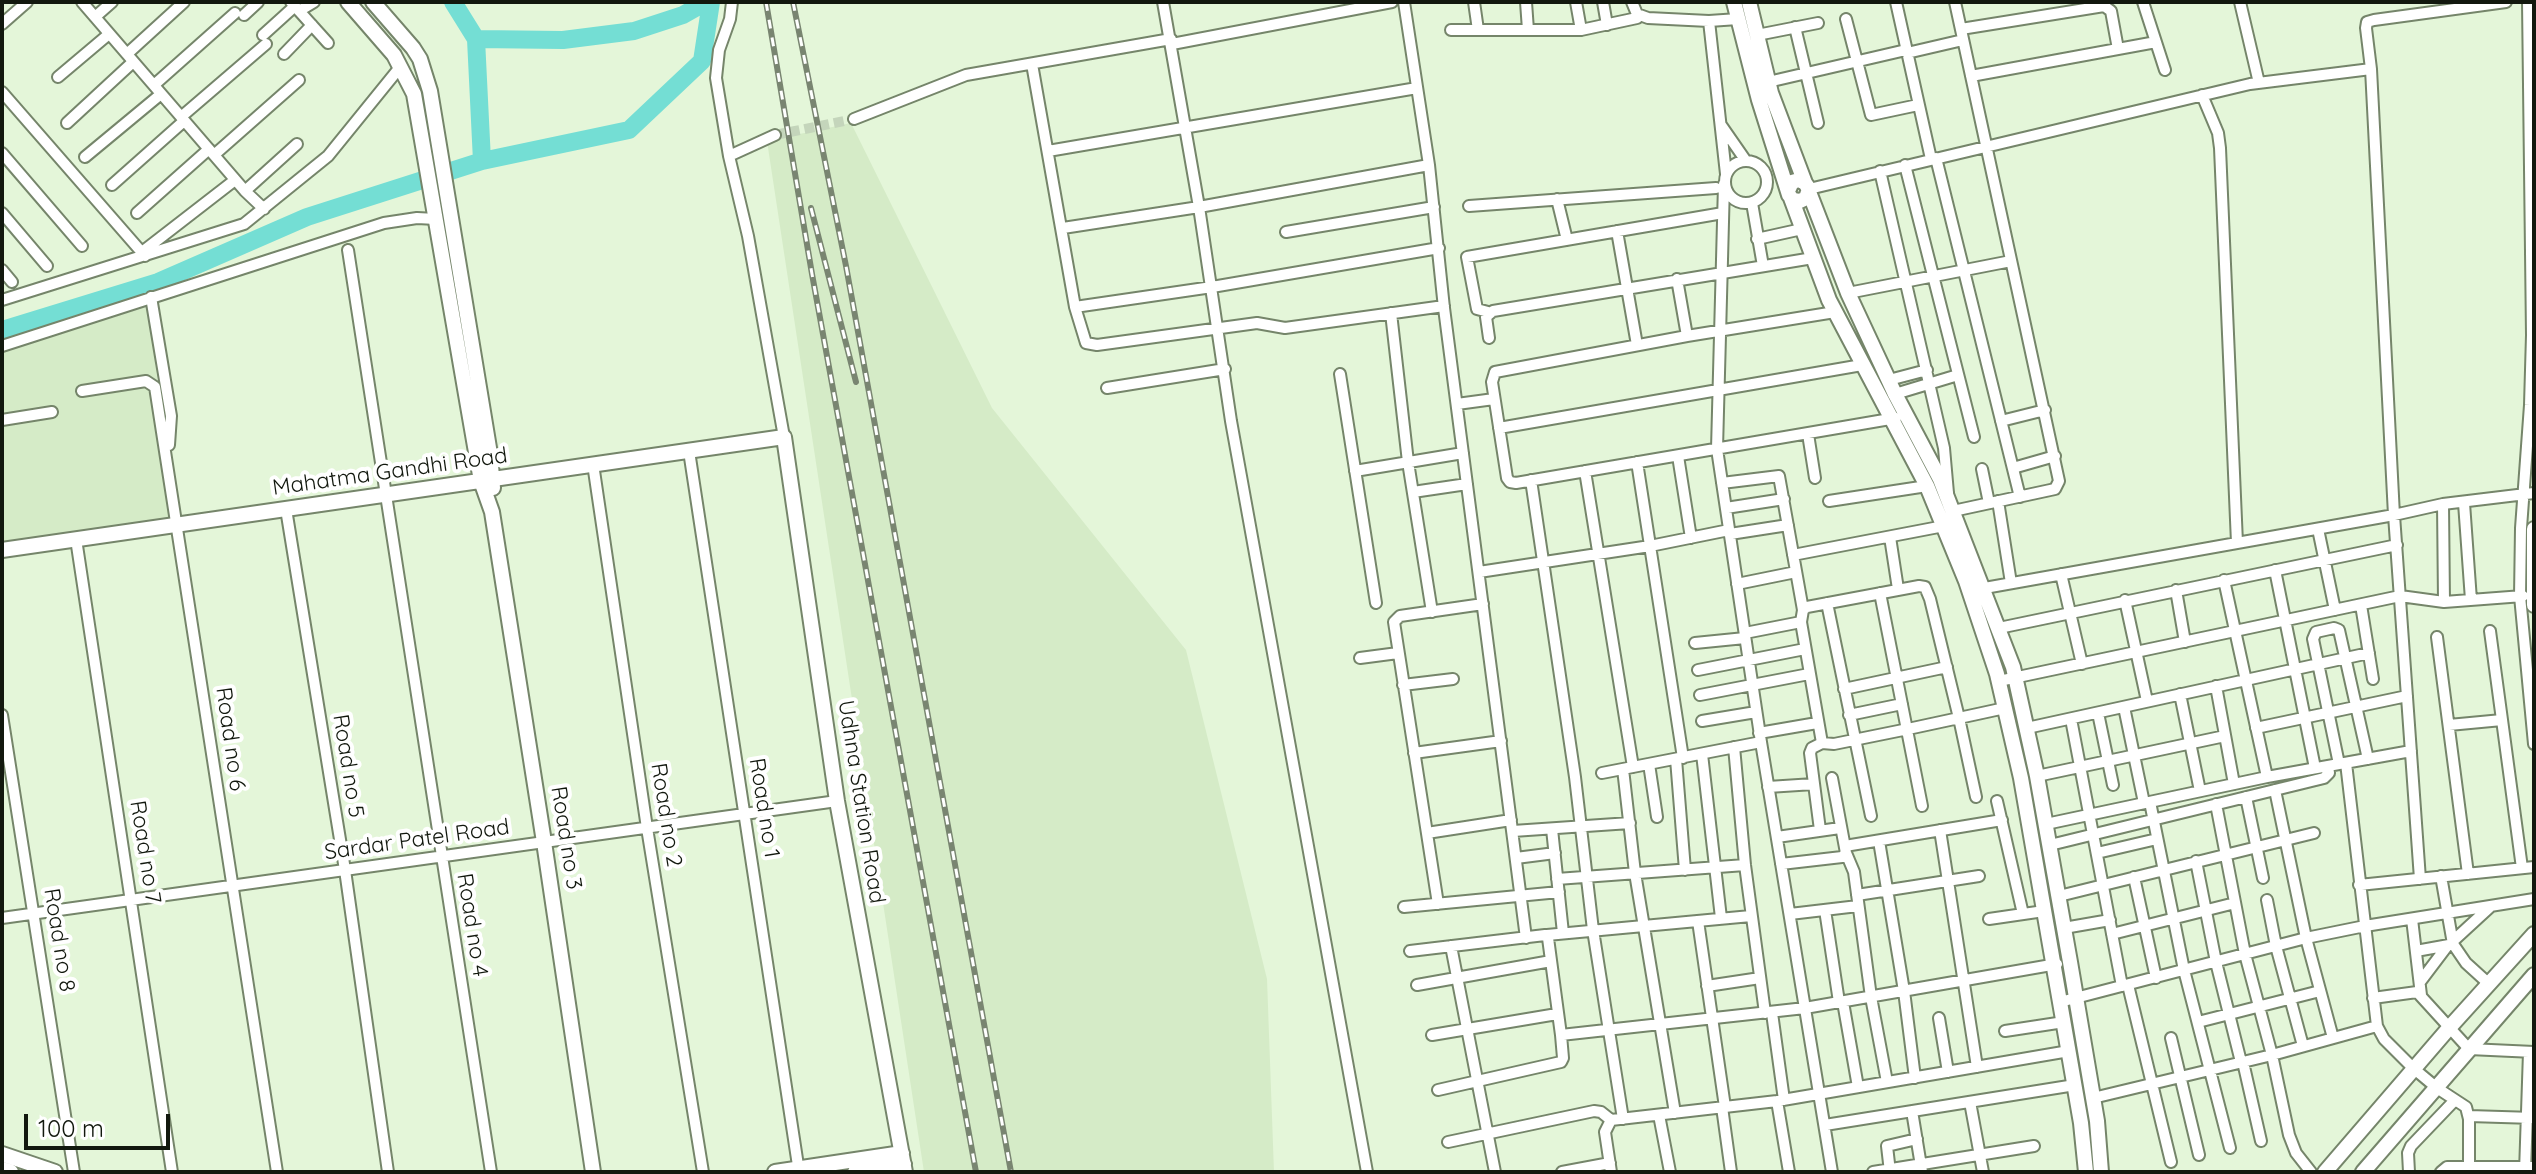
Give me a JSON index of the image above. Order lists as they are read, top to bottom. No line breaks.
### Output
{"streets":{"street":["Mahatma Gandhi Road","Road no 6","Road no 5","Udhna Station Road","Road no 1","Road no 2","Road no 3","Sardar Patel Road","Road no 7","Road no 4","Road no 8"]},"crossings":[["Mahatma Gandhi Road","Road no 6"],["Mahatma Gandhi Road","Road no 5"],["Mahatma Gandhi Road","Udhna Station Road"],["Mahatma Gandhi Road","Road no 1"],["Mahatma Gandhi Road","Road no 2"],["Mahatma Gandhi Road","Road no 3"],["Mahatma Gandhi Road","Road no 7"],["Mahatma Gandhi Road","Road no 4"],["Road no 6","Sardar Patel Road"],["Road no 5","Sardar Patel Road"],["Udhna Station Road","Sardar Patel Road"],["Road no 1","Sardar Patel Road"],["Road no 2","Sardar Patel Road"],["Road no 3","Sardar Patel Road"],["Sardar Patel Road","Road no 7"],["Sardar Patel Road","Road no 4"],["Sardar Patel Road","Road no 8"]],"scale_bar":"100 m"}
